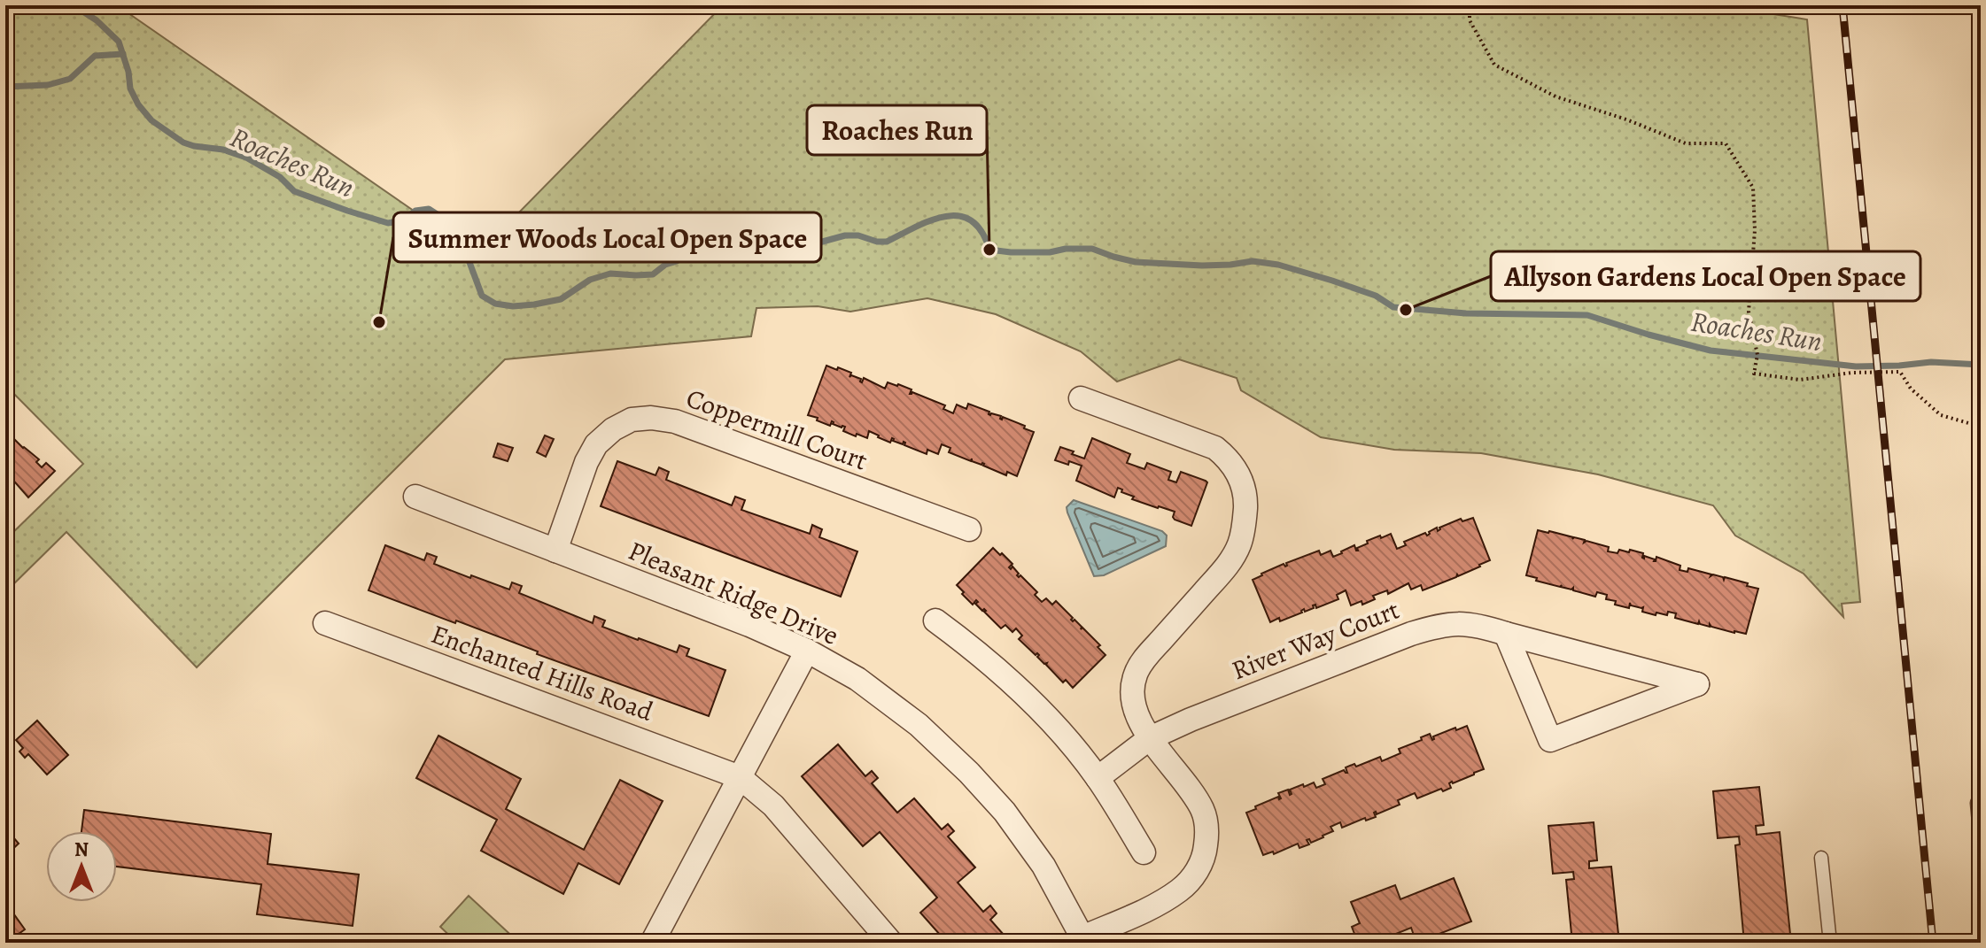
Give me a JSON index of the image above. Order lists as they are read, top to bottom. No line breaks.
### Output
{"streets":{"street":["Coppermill Court","Pleasant Ridge Drive","River Way Court","Enchanted Hills Road"]},"crossings":[["Coppermill Court","Pleasant Ridge Drive"]],"water":["Roaches Run"],"places":["Roaches Run","Allyson Gardens Local Open Space","Summer Woods Local Open Space"],"north":"top"}
